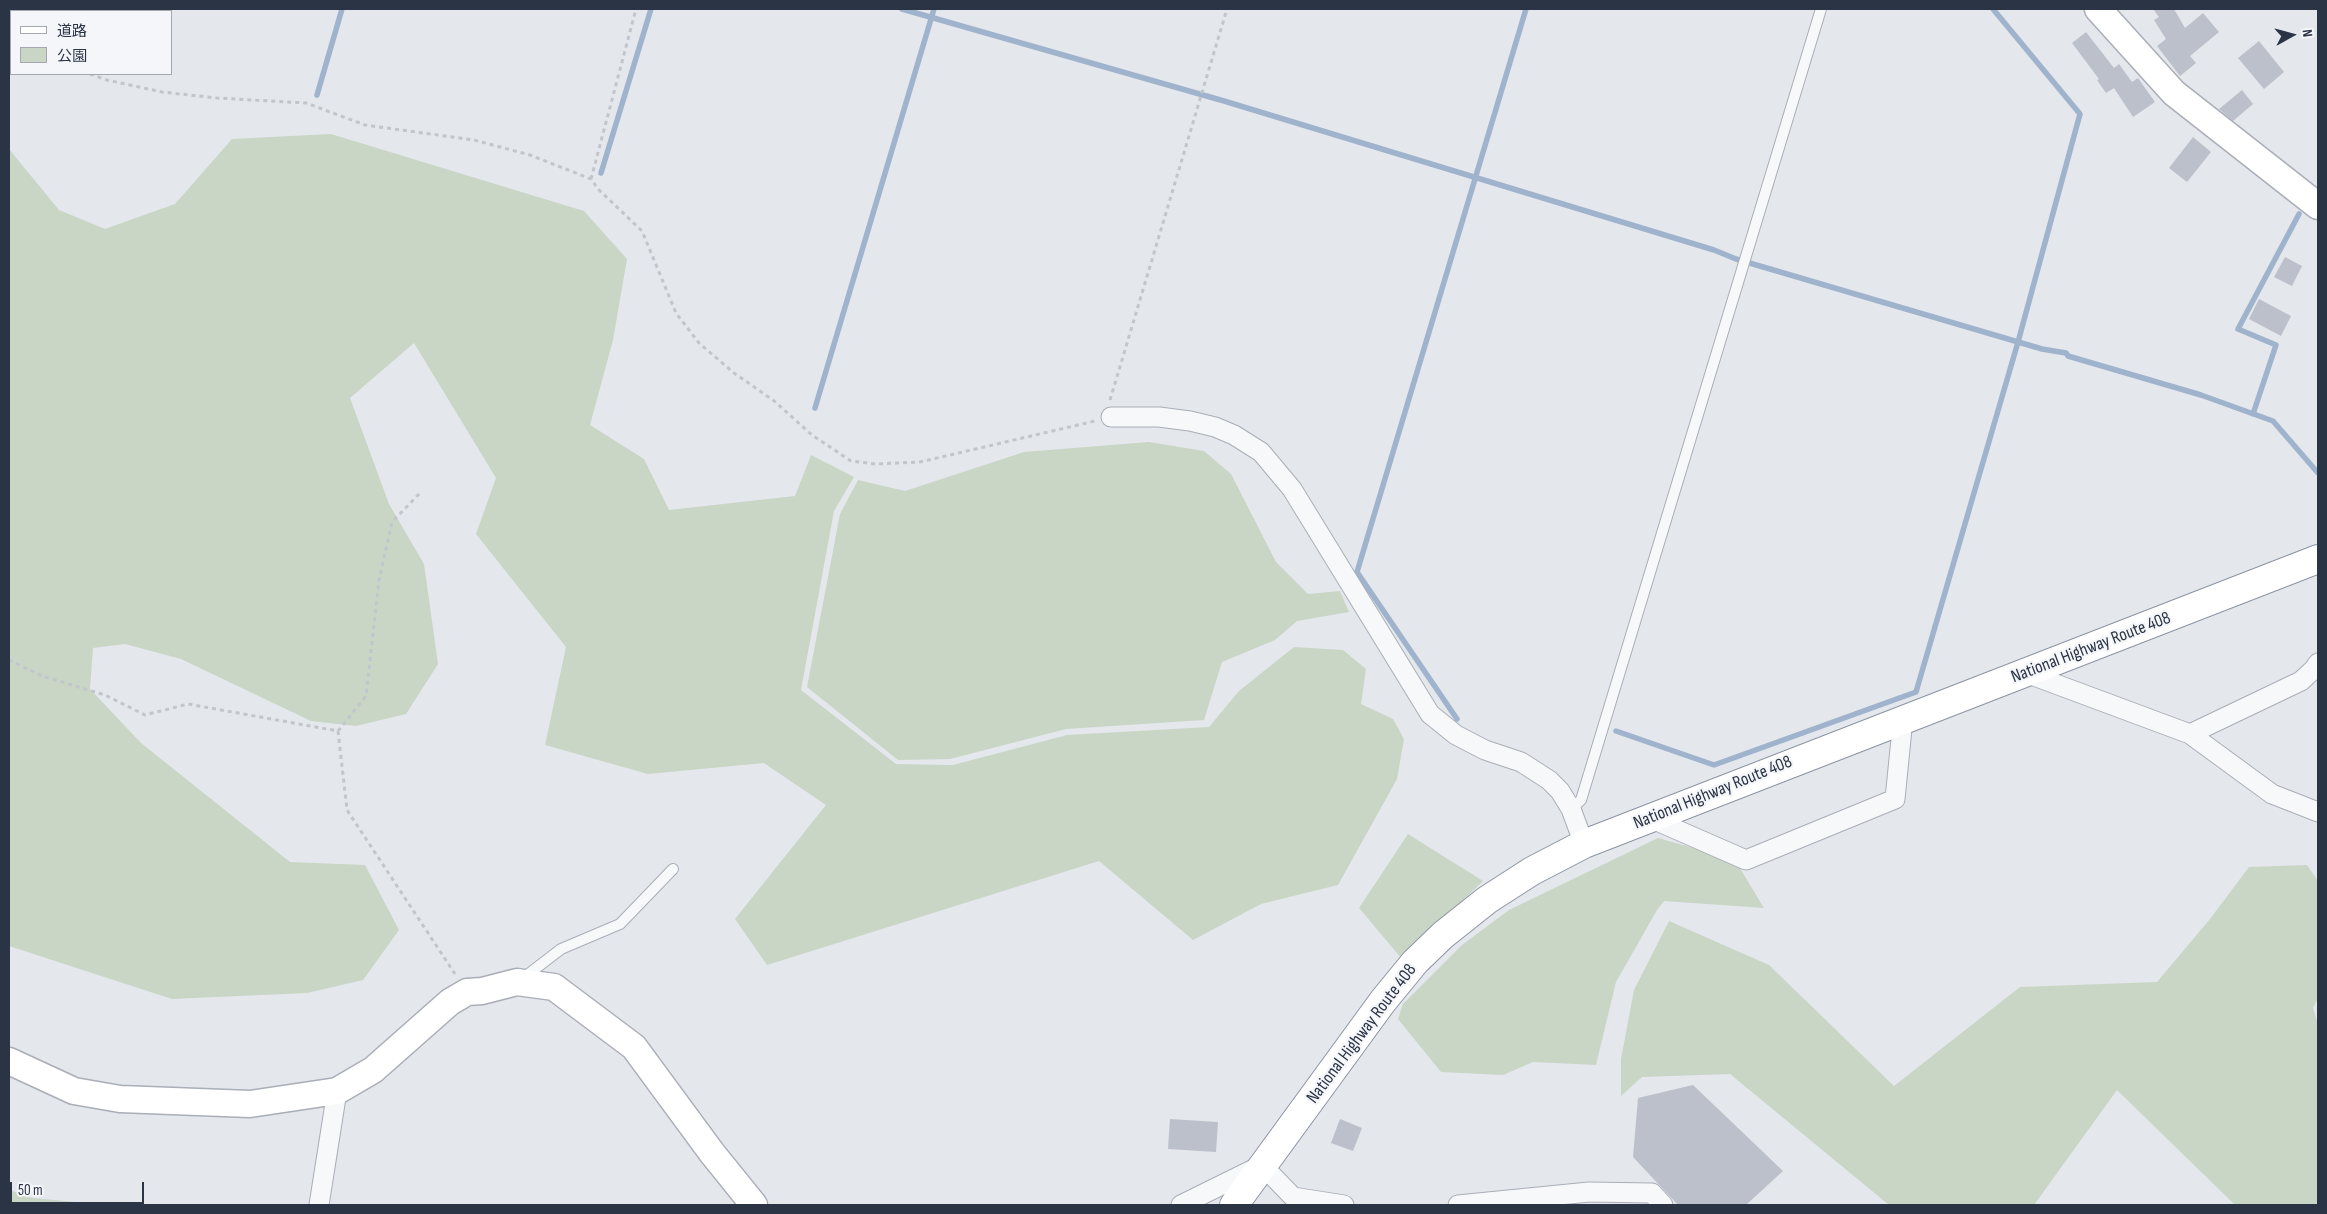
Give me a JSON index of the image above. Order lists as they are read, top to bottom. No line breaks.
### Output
{"streets":{"highway":["National Highway Route 408"]},"legend":["道路","公園"],"scale_bar":"50 m","north":"right"}
